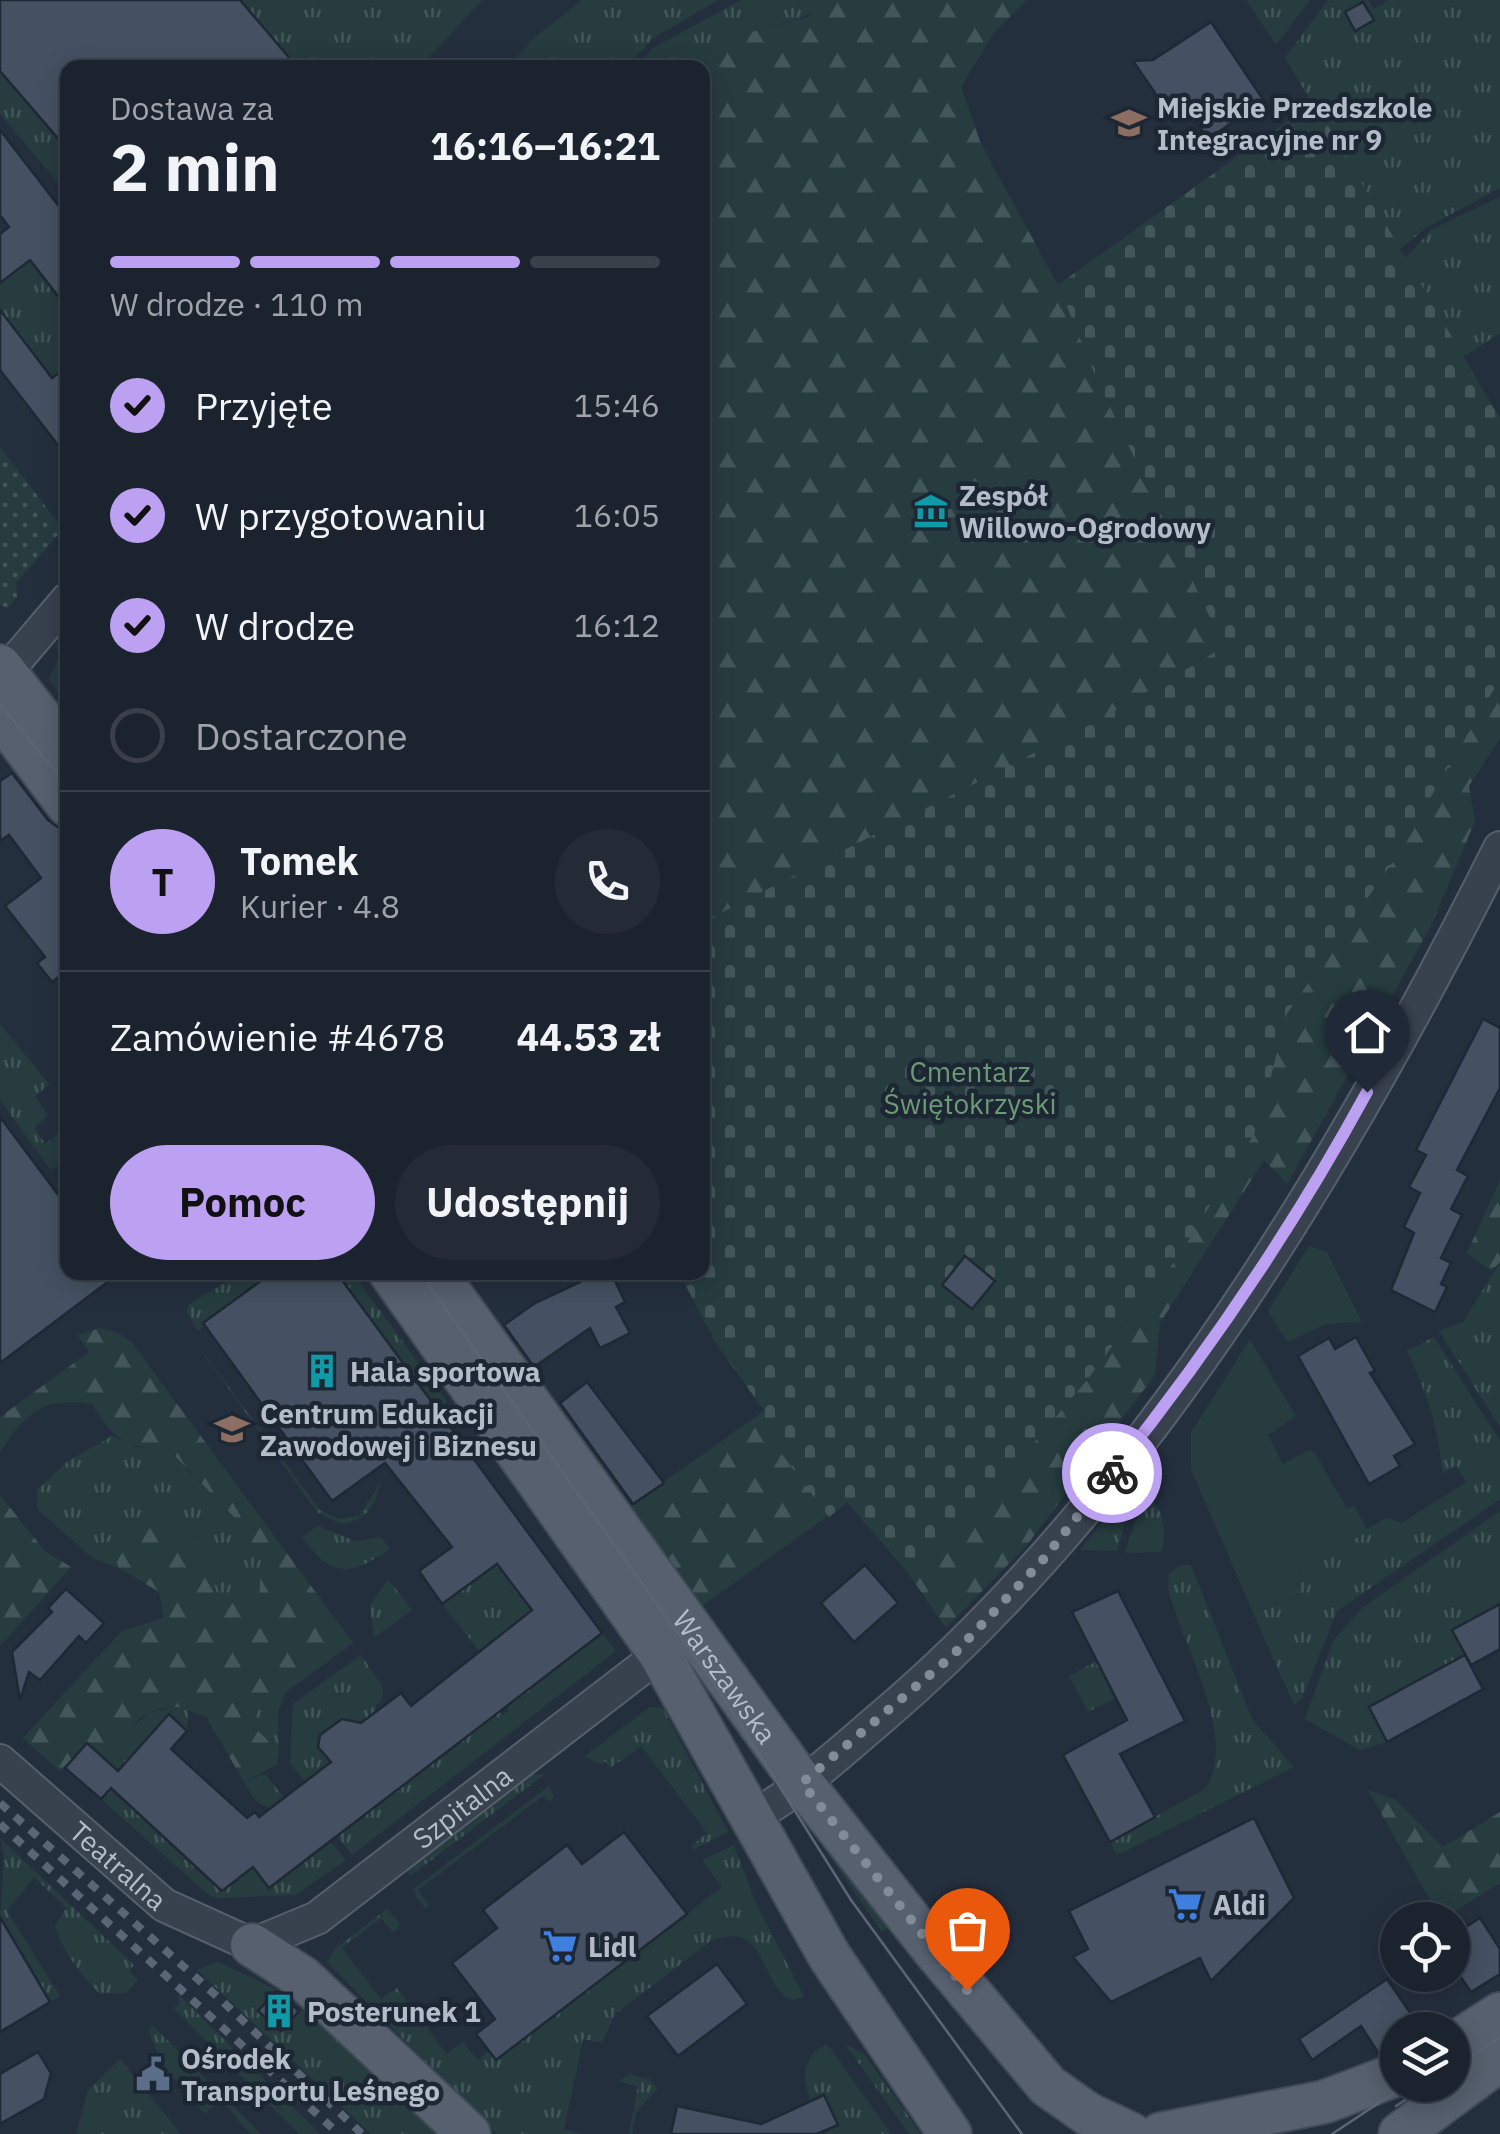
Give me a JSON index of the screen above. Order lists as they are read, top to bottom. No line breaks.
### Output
{"streets":{"main road":["Warszawska"],"street":["Szpitalna","Teatralna"]},"crossings":[["Warszawska","Szpitalna"],["Szpitalna","Teatralna"]],"parks":["Cmentarz Świętokrzyski"],"places":{"school or university":["Miejskie Przedszkole Integracyjne nr 9","Centrum Edukacji Zawodowej i Biznesu"],"museum":["Zespół Willowo-Ogrodowy"],"building":["Hala sportowa","Posterunek 1"],"supermarket":["Aldi","Lidl"],"public building":["Ośrodek Transportu Leśnego"]},"page":{"heading":["2 min","Dostawa za","16:16–16:21"],"panel":["Tomek","Kurier · 4.8","Zamówienie #4678","44.53 zł"],"bar":"W drodze · 110 m","list":[["Przyjęte","15:46"],["W przygotowaniu","16:05"],["W drodze","16:12"],"Dostarczone"],"round":"T","buttons":["Pomoc","Udostępnij"]}}
